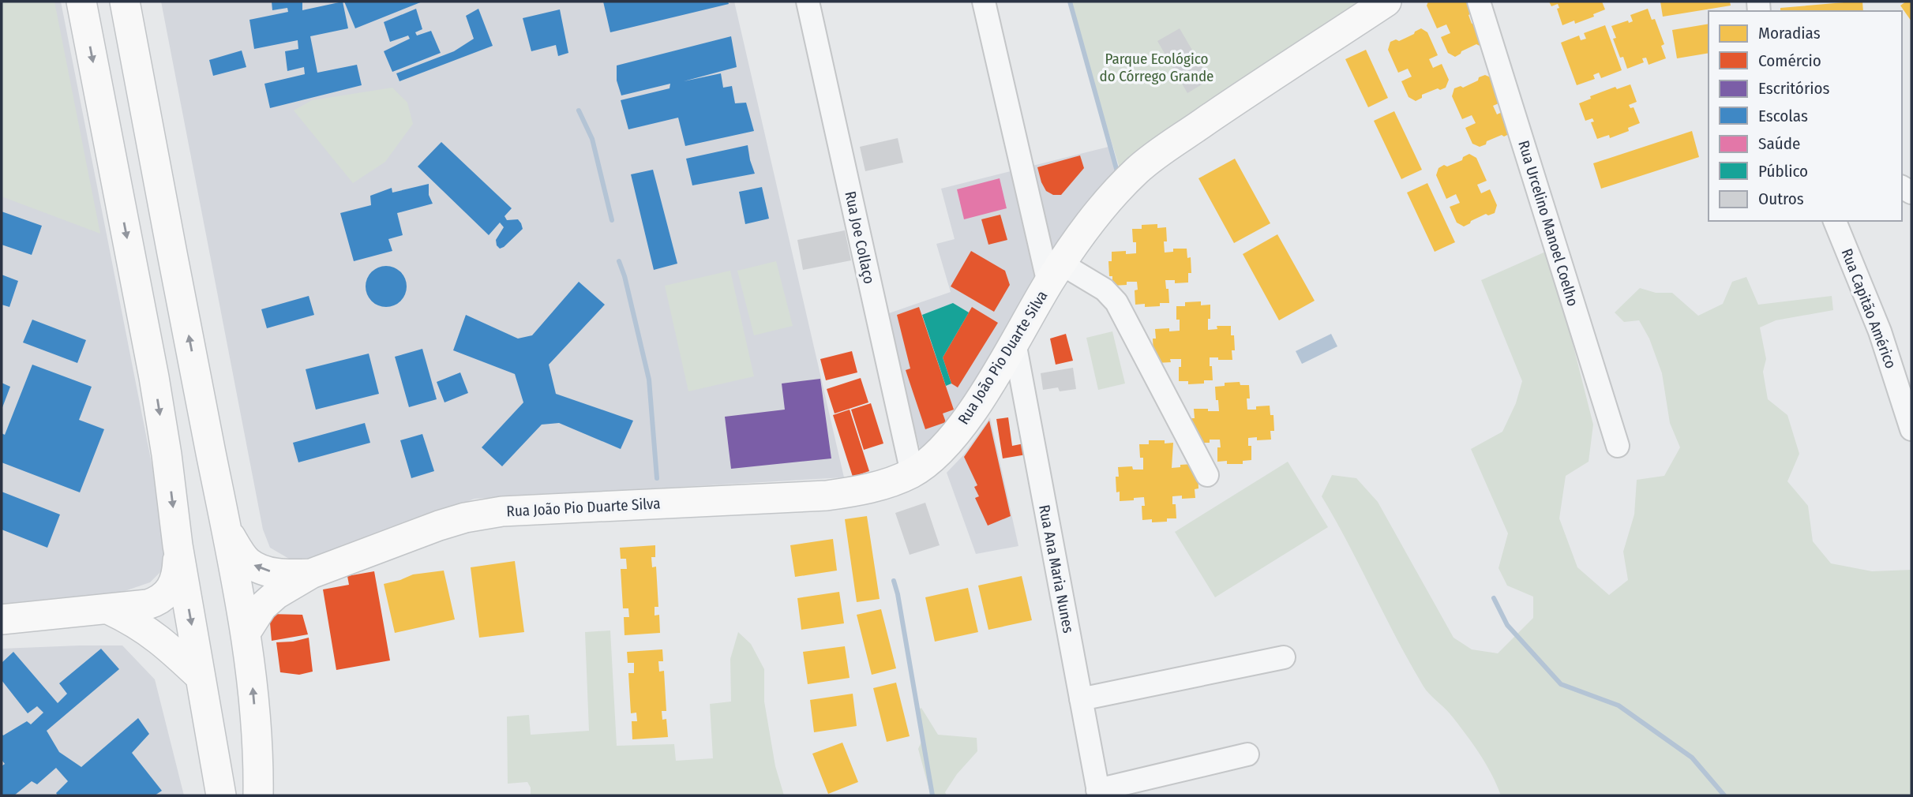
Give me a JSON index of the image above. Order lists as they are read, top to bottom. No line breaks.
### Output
{"streets":{"main road":["Rua João Pio Duarte Silva"],"street":["Rua Urcelino Manoel Coelho","Rua Joe Collaço","Rua Capitão Américo","Rua Ana Maria Nunes"]},"crossings":[["Rua Joe Collaço","Rua João Pio Duarte Silva"],["Rua João Pio Duarte Silva","Rua Ana Maria Nunes"]],"parks":["Parque Ecológico do Córrego Grande"],"legend":["Moradias","Comércio","Escritórios","Escolas","Saúde","Público","Outros"]}
